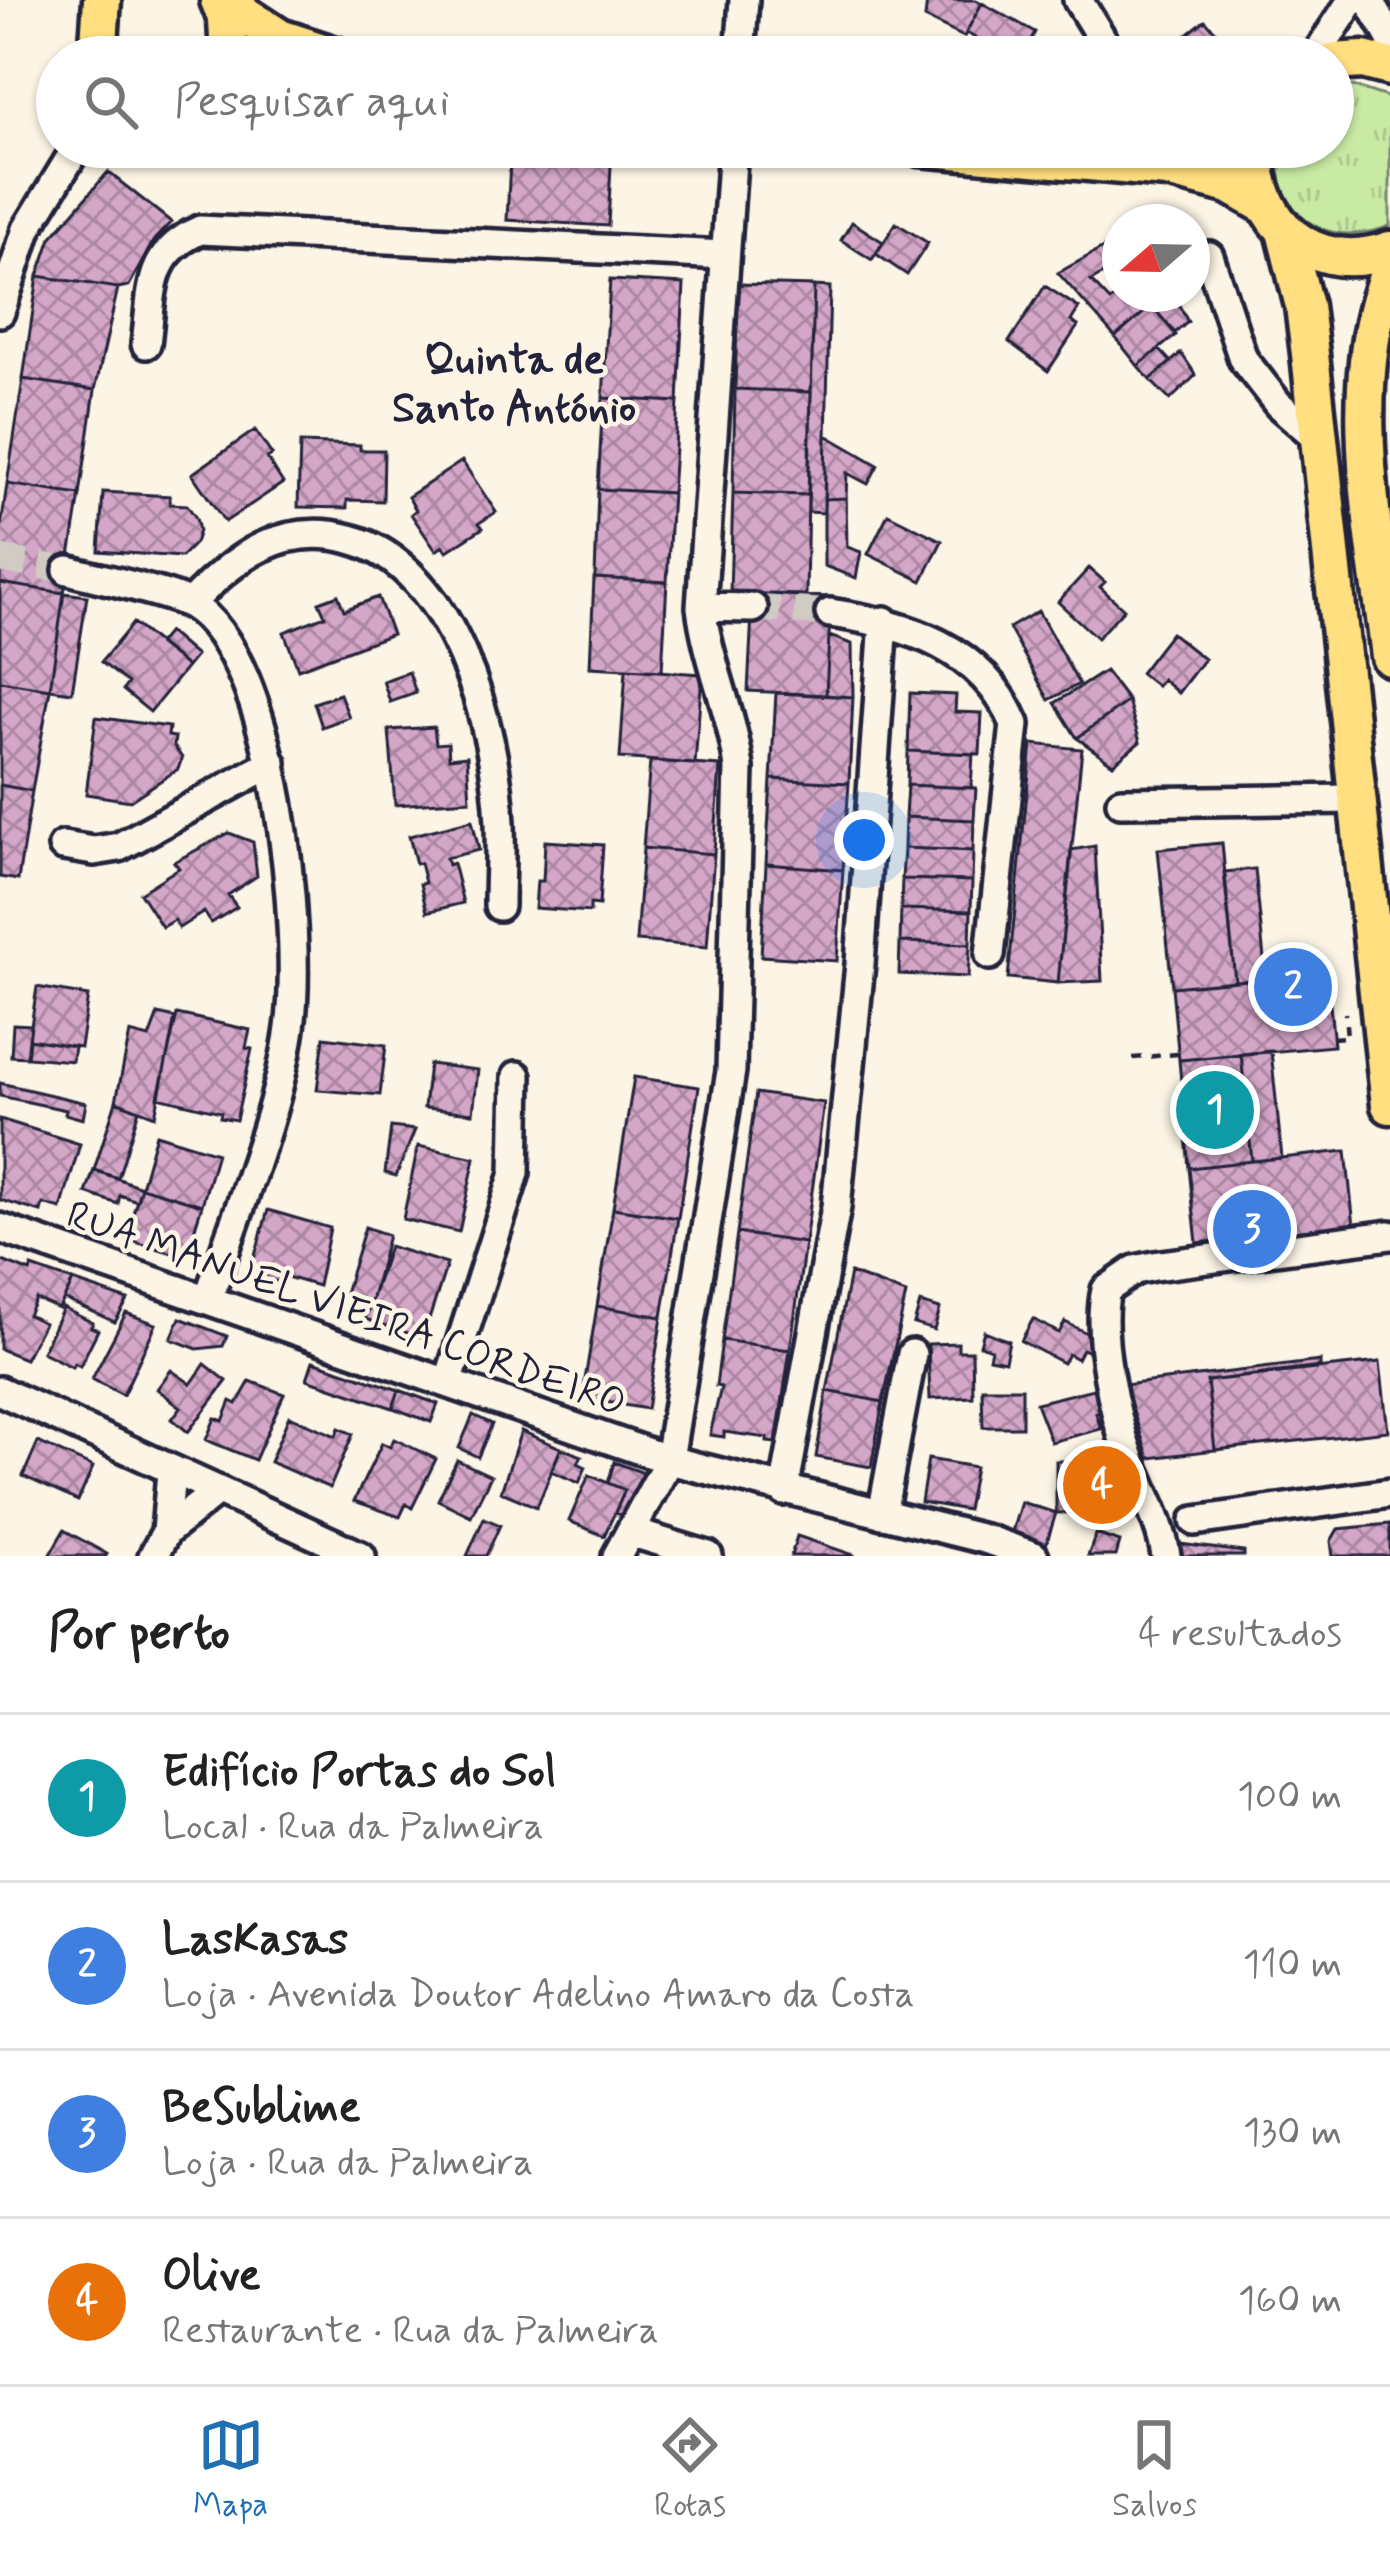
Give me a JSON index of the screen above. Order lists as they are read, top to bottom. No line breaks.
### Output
{"streets":{"street":["RUA MANUEL VIEIRA CORDEIRO"]},"districts":["Quinta de Santo António"],"north":"left","page":{"search":"Pesquisar aqui","pins":["2","1","3","4"],"heading":["Por perto","4 resultados"],"list":[{"mark":"1","name":"Edifício Portas do Sol","note":"Local · Rua da Palmeira","value":"100 m"},{"mark":"2","name":"LasKasas","note":"Loja · Avenida Doutor Adelino Amaro da Costa","value":"110 m"},{"mark":"3","name":"BeSublime","note":"Loja · Rua da Palmeira","value":"130 m"},{"mark":"4","name":"Olive","note":"Restaurante · Rua da Palmeira","value":"160 m"}],"nav":["Mapa","Rotas","Salvos"]}}
